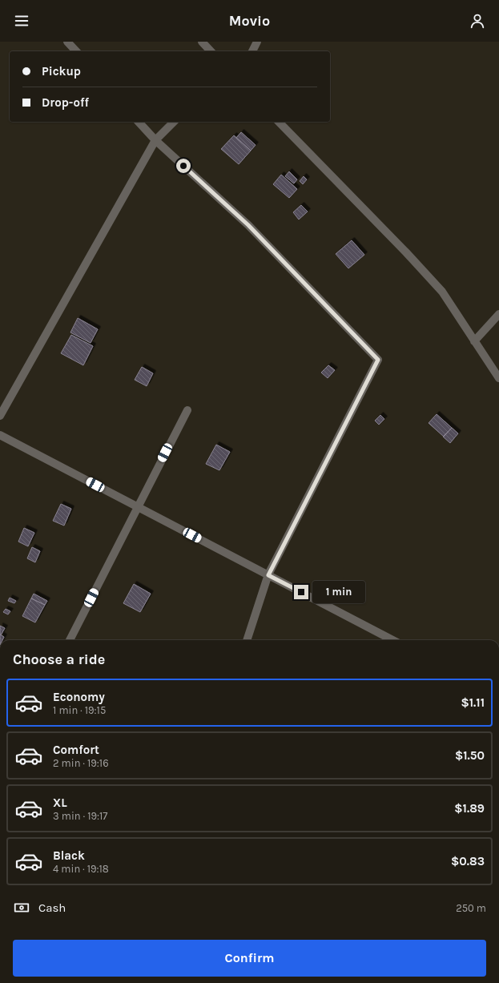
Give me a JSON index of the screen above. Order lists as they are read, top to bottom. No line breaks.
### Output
{"page":{"header":"Movio","banner":["Pickup","Drop-off"],"bubble":"1 min","heading":"Choose a ride","list":[{"name":"Economy","note":"1 min · 19:15","value":"$1.11"},{"name":"Comfort","note":"2 min · 19:16","value":"$1.50"},{"name":"XL","note":"3 min · 19:17","value":"$1.89"},{"name":"Black","note":"4 min · 19:18","value":"$0.83"}],"pay":["Cash","250 m"],"buttons":"Confirm"}}
